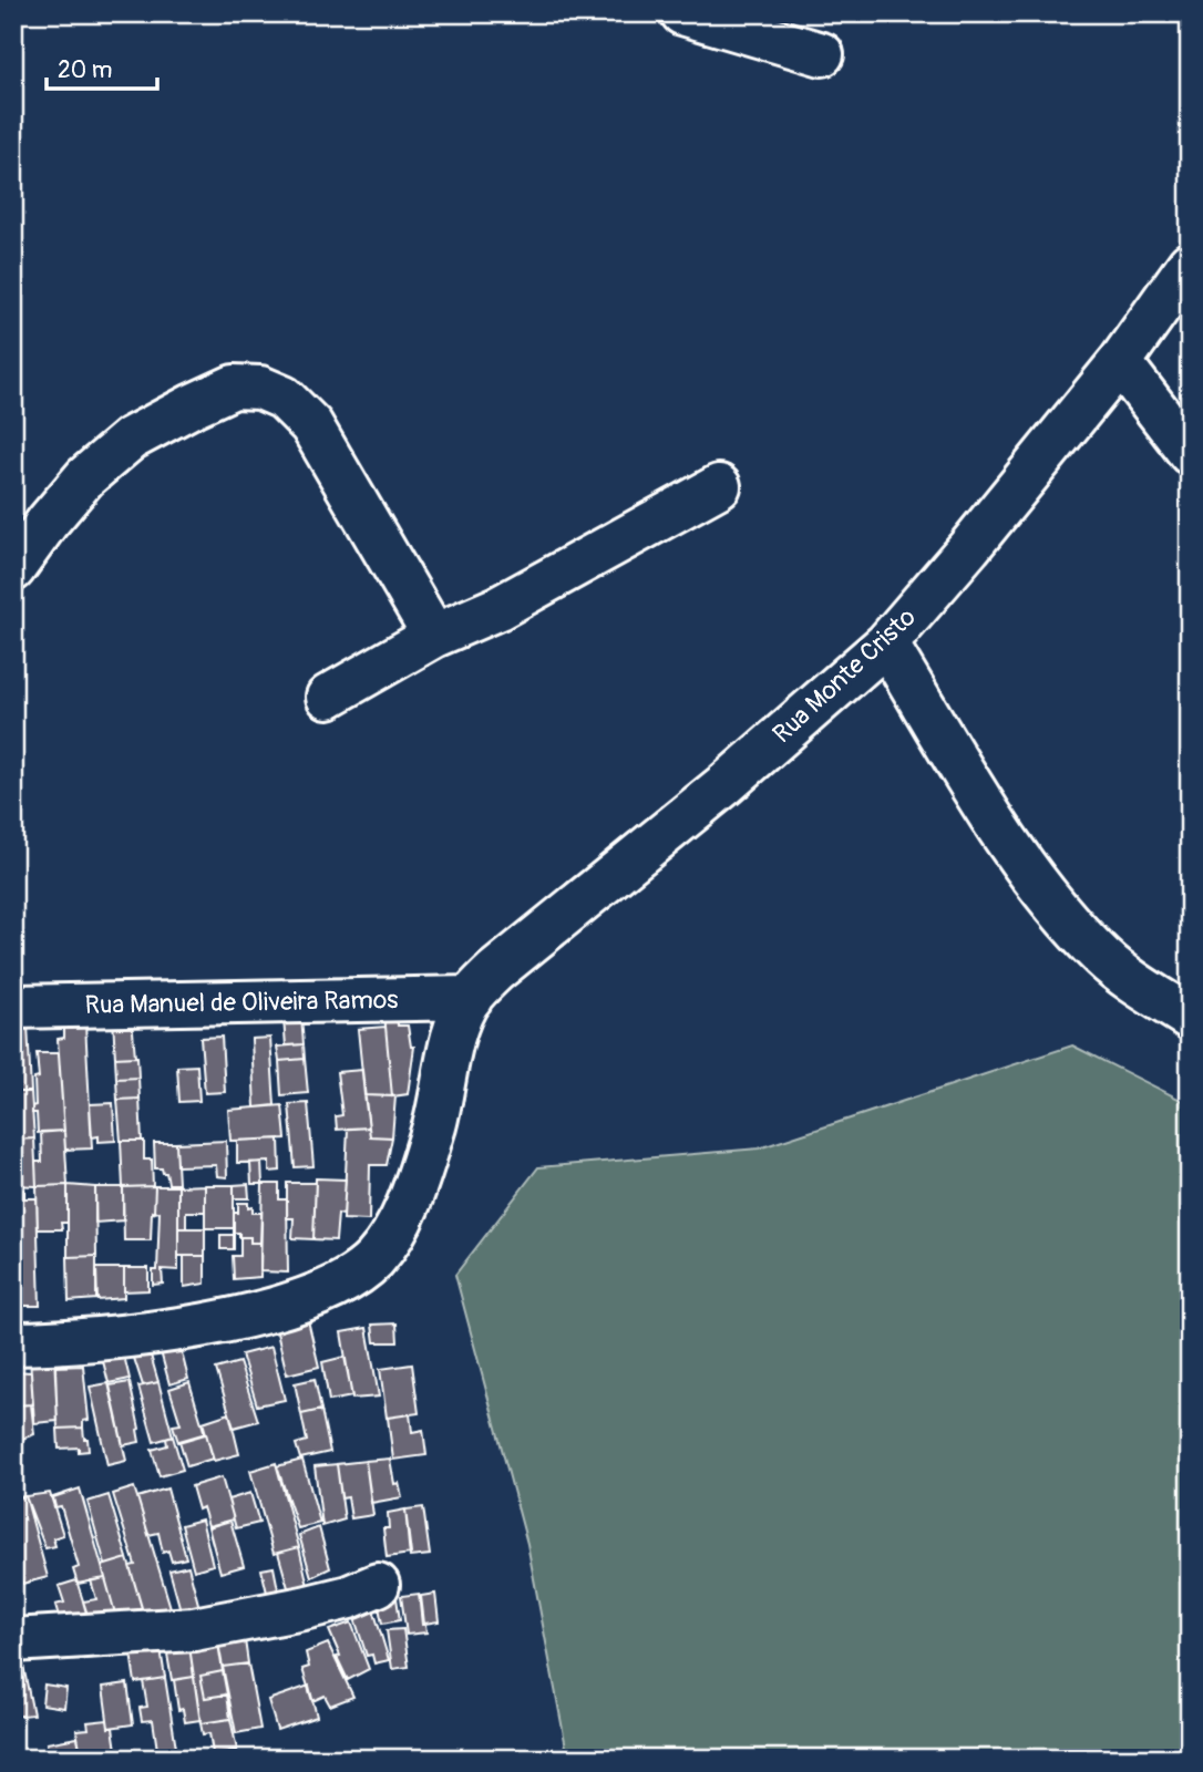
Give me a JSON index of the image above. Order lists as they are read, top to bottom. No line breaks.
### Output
{"streets":{"street":["Rua Monte Cristo","Rua Manuel de Oliveira Ramos"]},"crossings":[["Rua Monte Cristo","Rua Manuel de Oliveira Ramos"]],"scale_bar":"20 m"}
